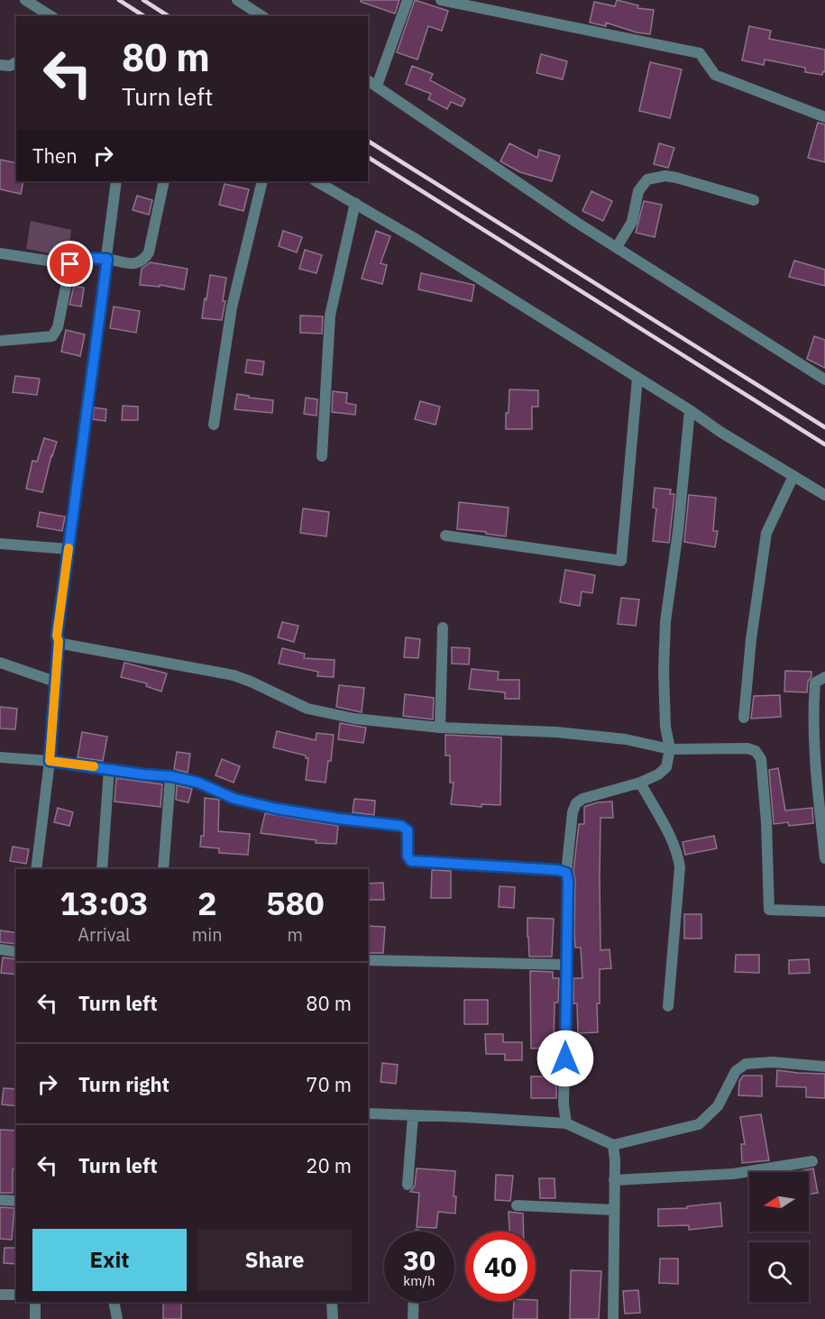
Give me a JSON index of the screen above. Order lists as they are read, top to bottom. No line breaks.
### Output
{"north":"left","page":{"turn":["80 m","Turn left"],"then":"Then","eta":["13:03","Arrival","2","min","580","m"],"list":[{"name":"Turn left","value":"80 m"},{"name":"Turn right","value":"70 m"},{"name":"Turn left","value":"20 m"}],"buttons":["Exit","Share"],"speed":"30 km/h","limit":"40"}}
